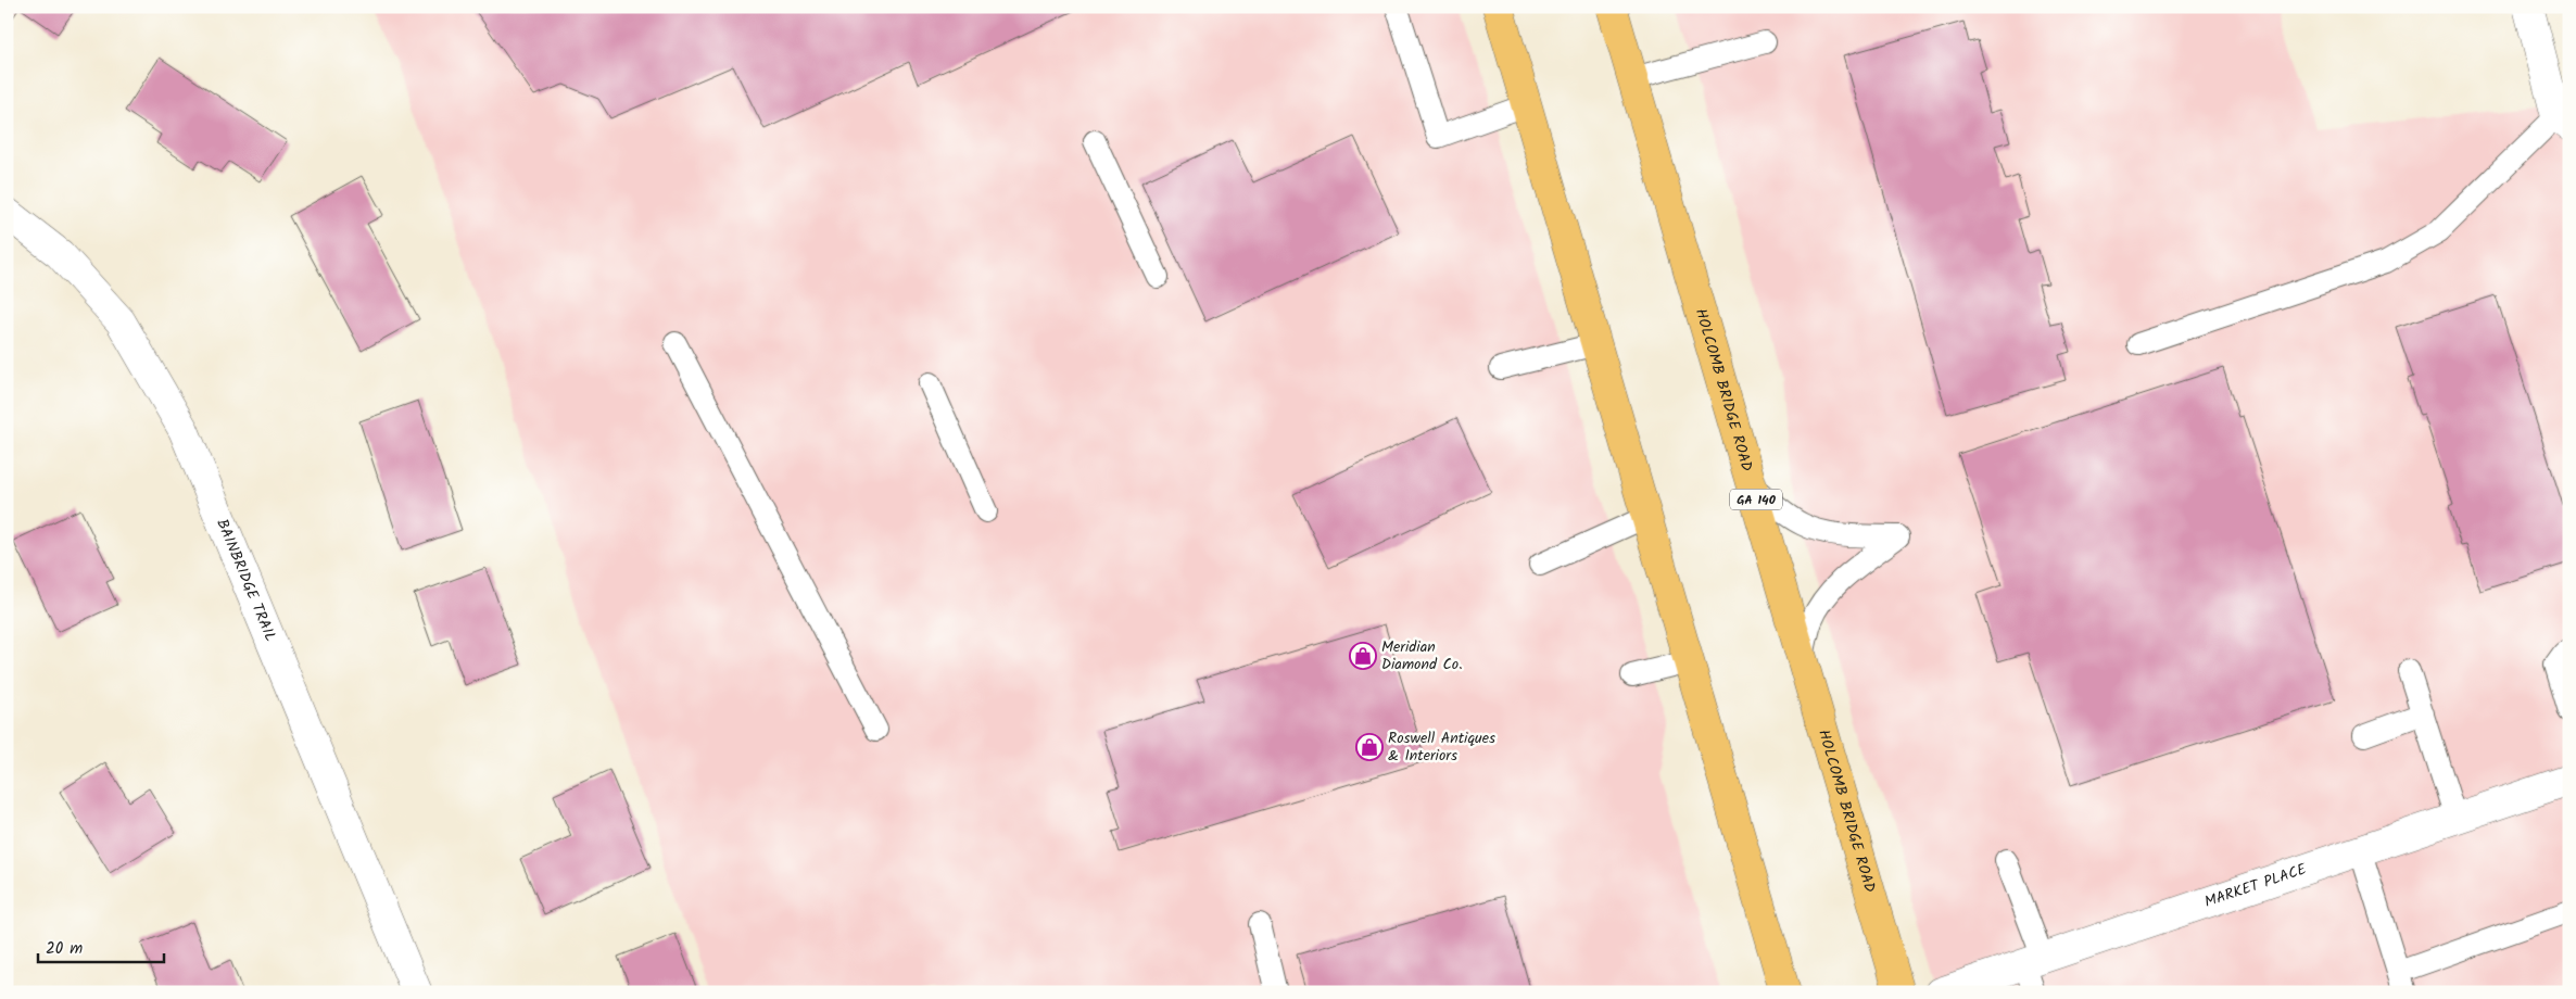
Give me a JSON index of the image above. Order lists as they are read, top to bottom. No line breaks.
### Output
{"streets":{"main road":["HOLCOMB BRIDGE ROAD","GA 140"],"street":["BAINBRIDGE TRAIL","MARKET PLACE"]},"places":{"shop":["Meridian Diamond Co.","Roswell Antiques & Interiors"]},"scale_bar":"20 m"}
